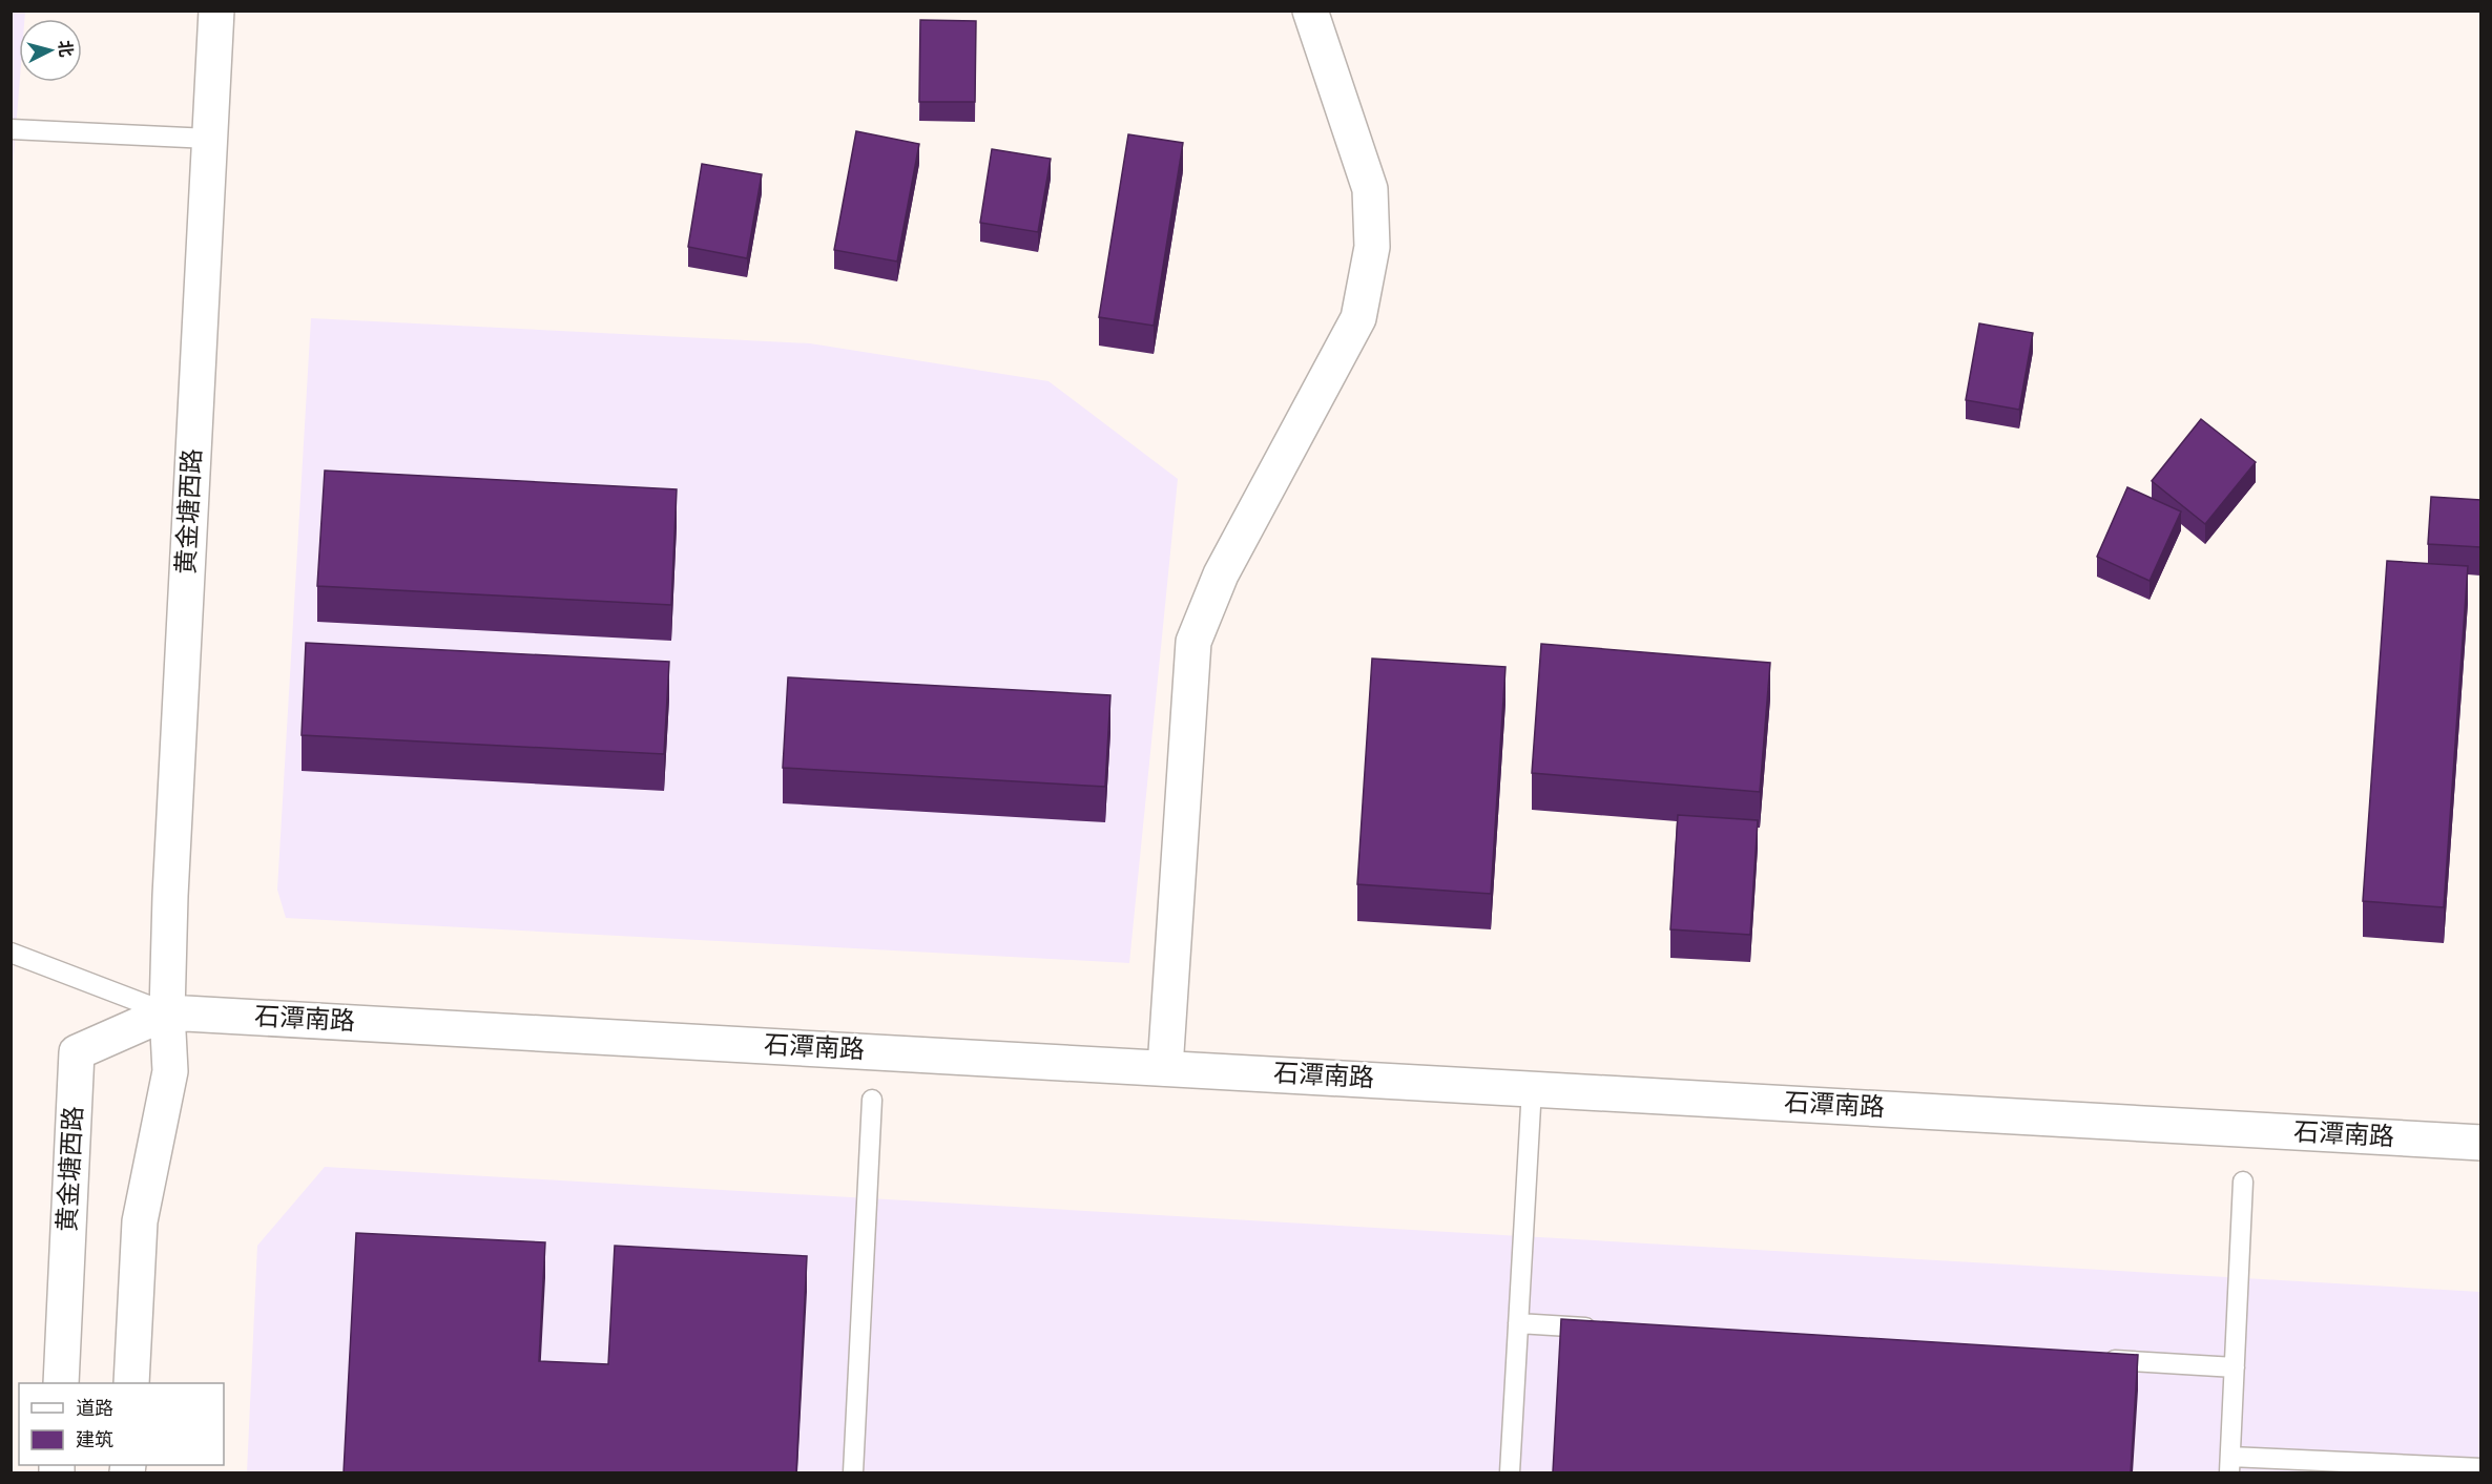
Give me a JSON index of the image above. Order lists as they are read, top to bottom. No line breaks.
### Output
{"streets":{"street":["黄金塘西路","石潭南路"]},"crossings":[["黄金塘西路","石潭南路"]],"legend":["道路","建筑"],"north":"right"}
